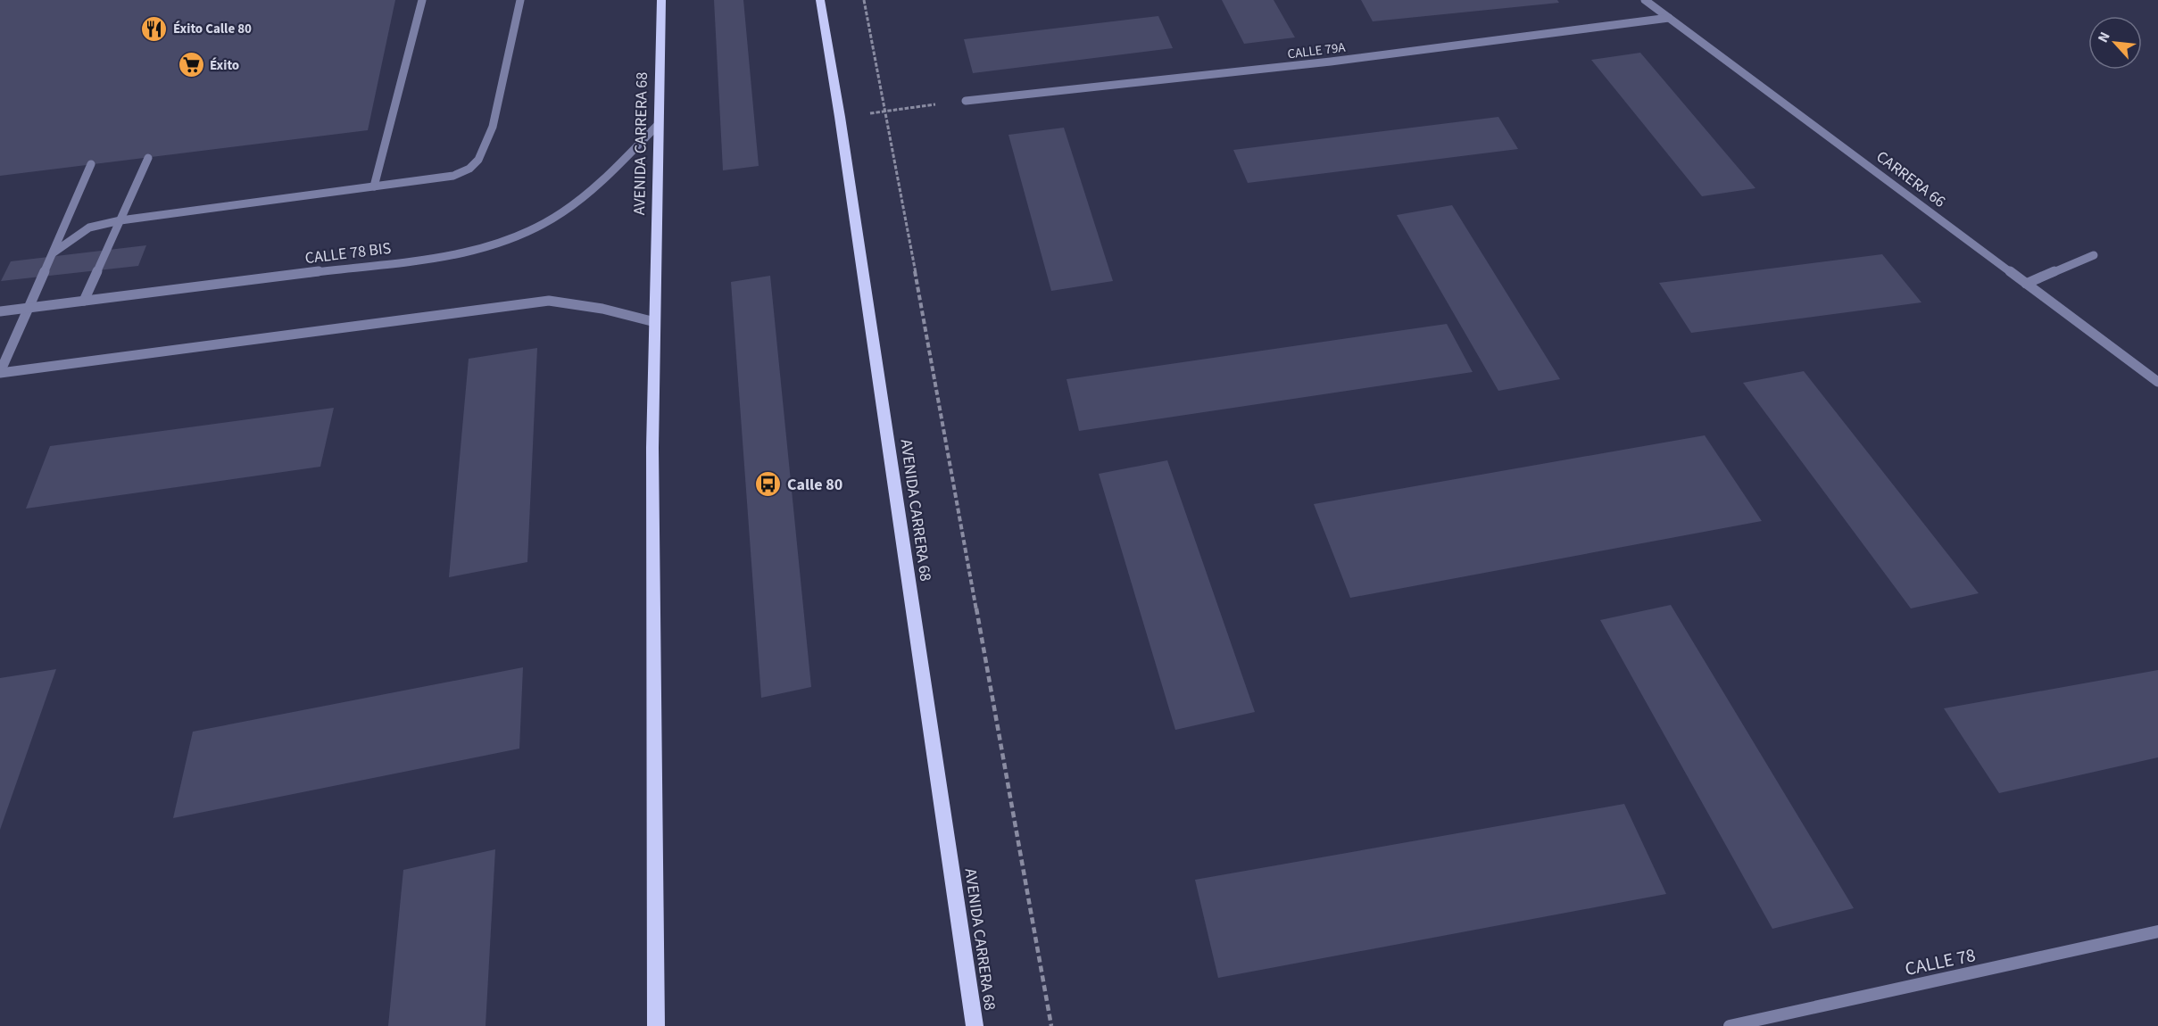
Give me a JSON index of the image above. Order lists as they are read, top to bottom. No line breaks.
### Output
{"streets":{"main road":["AVENIDA CARRERA 68"],"street":["CALLE 79A","CARRERA 66","CALLE 78 BIS","CALLE 78"]},"crossings":[["CALLE 79A","CARRERA 66"],["AVENIDA CARRERA 68","CALLE 78 BIS"]],"places":{"restaurant":["Éxito Calle 80"],"supermarket":["Éxito"],"bus stop":["Calle 80"]},"north":"top left"}
